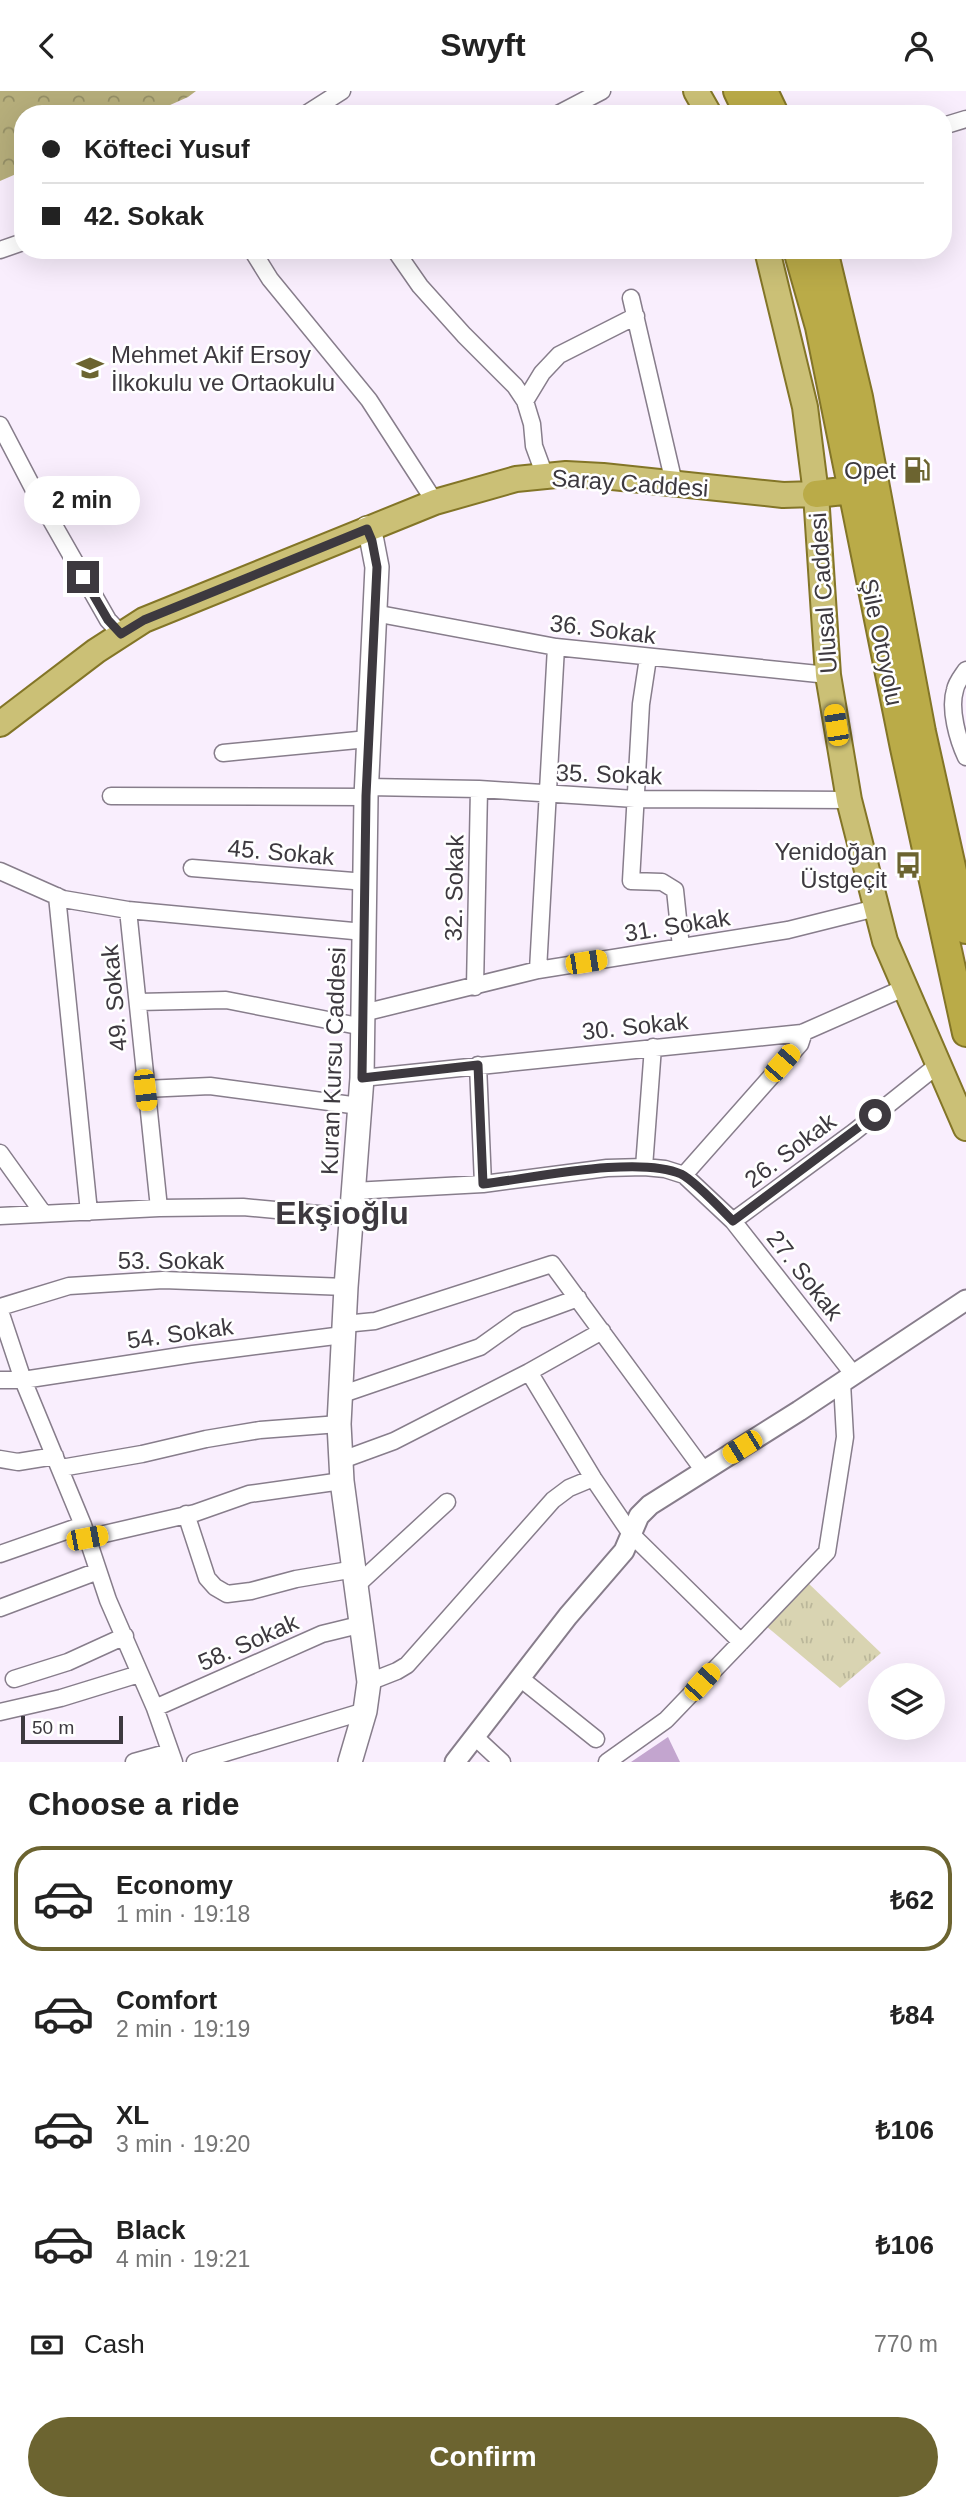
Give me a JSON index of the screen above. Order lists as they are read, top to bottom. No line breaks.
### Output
{"streets":{"highway":["Şile Otoyolu"],"main road":["Saray Caddesi","Ulusal Caddesi","Kuran Kursu Caddesi"],"street":["36. Sokak","35. Sokak","45. Sokak","32. Sokak","31. Sokak","49. Sokak","30. Sokak","26. Sokak","53. Sokak","27. Sokak","54. Sokak","58. Sokak"]},"crossings":[["Saray Caddesi","Ulusal Caddesi"],["Saray Caddesi","Kuran Kursu Caddesi"],["Ulusal Caddesi","36. Sokak"],["Ulusal Caddesi","35. Sokak"],["Ulusal Caddesi","31. Sokak"],["Ulusal Caddesi","30. Sokak"],["Ulusal Caddesi","26. Sokak"],["36. Sokak","Kuran Kursu Caddesi"],["35. Sokak","32. Sokak"],["35. Sokak","Kuran Kursu Caddesi"],["45. Sokak","Kuran Kursu Caddesi"],["32. Sokak","31. Sokak"],["31. Sokak","Kuran Kursu Caddesi"],["30. Sokak","Kuran Kursu Caddesi"],["Kuran Kursu Caddesi","53. Sokak"],["Kuran Kursu Caddesi","54. Sokak"],["Kuran Kursu Caddesi","58. Sokak"],["26. Sokak","27. Sokak"]],"districts":["Ekşioğlu"],"places":{"school or university":["Mehmet Akif Ersoy İlkokulu ve Ortaokulu"],"fuel station":["Opet"],"bus stop":["Yenidoğan Üstgeçit"]},"scale_bar":"50 m","page":{"header":"Swyft","banner":["Köfteci Yusuf","42. Sokak"],"bubble":"2 min","scale":"50 m","heading":"Choose a ride","list":[{"name":"Economy","note":"1 min · 19:18","value":"₺62"},{"name":"Comfort","note":"2 min · 19:19","value":"₺84"},{"name":"XL","note":"3 min · 19:20","value":"₺106"},{"name":"Black","note":"4 min · 19:21","value":"₺106"}],"pay":["Cash","770 m"],"buttons":"Confirm"}}
